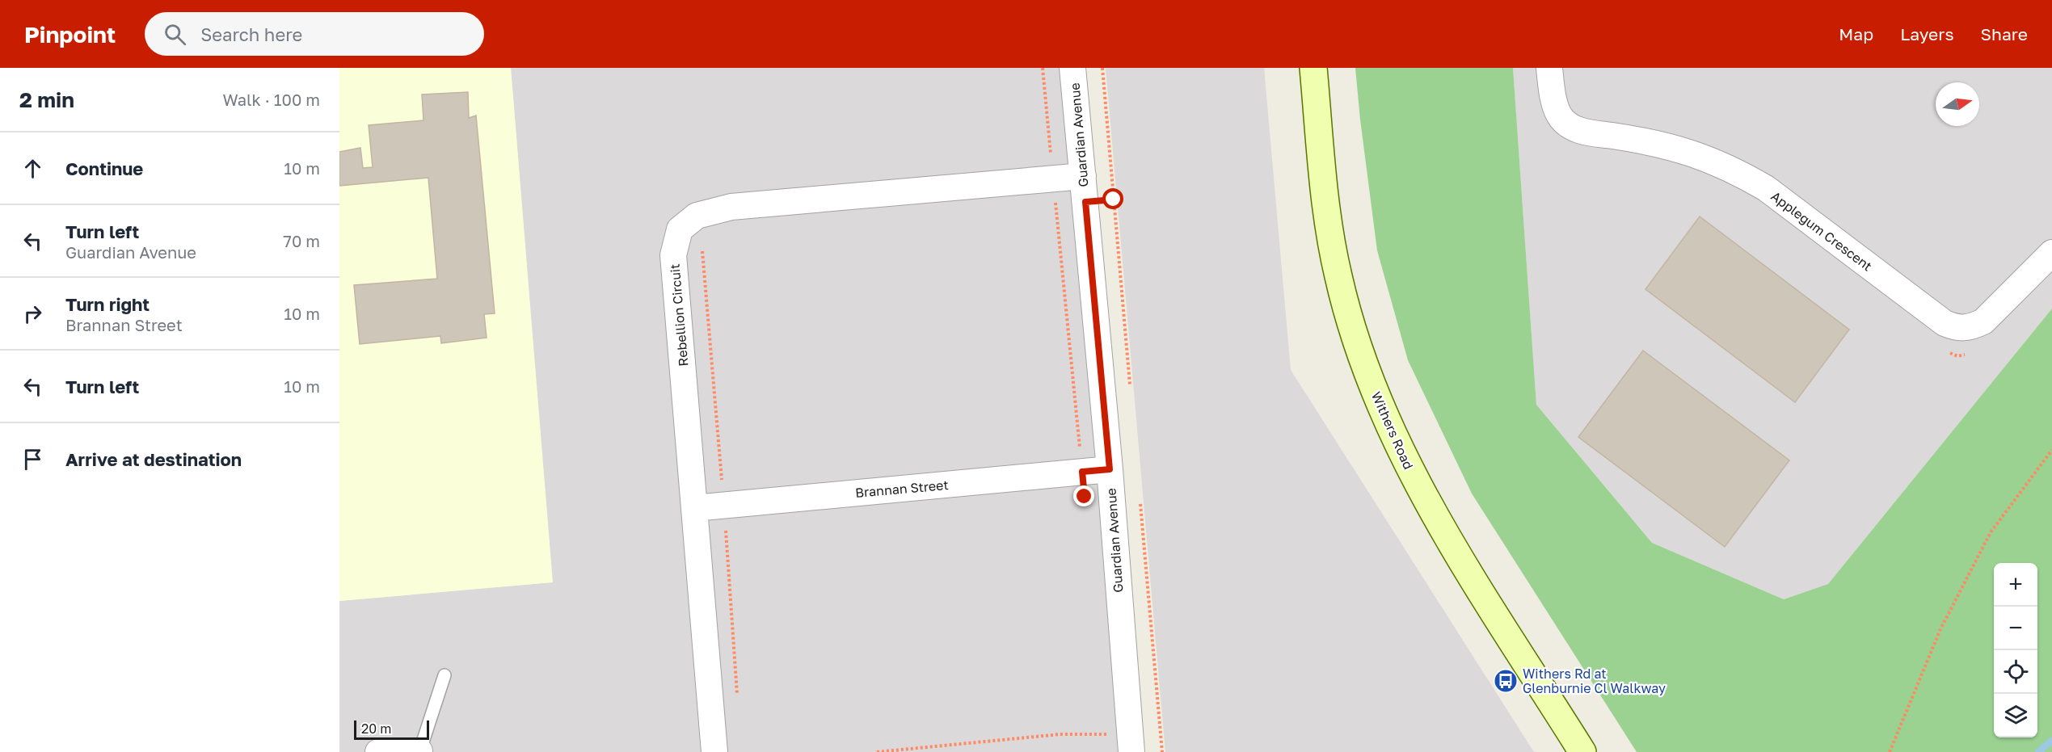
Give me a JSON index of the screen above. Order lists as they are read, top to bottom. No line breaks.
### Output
{"streets":{"main road":["Withers Road"],"street":["Guardian Avenue","Applegum Crescent","Rebellion Circuit","Brannan Street"]},"crossings":[["Guardian Avenue","Rebellion Circuit"],["Guardian Avenue","Brannan Street"],["Rebellion Circuit","Brannan Street"]],"places":{"bus stop":["Withers Rd at Glenburnie Cl Walkway"]},"scale_bar":"20 m","north":"right","page":{"header":"Pinpoint","search":"Search here","nav":["Map","Layers","Share"],"heading":["2 min","Walk · 100 m"],"list":[["Continue","10 m"],["Turn left","Guardian Avenue","70 m"],["Turn right","Brannan Street","10 m"],["Turn left","10 m"],"Arrive at destination"],"map_buttons":["+","−"],"scale":"20 m"}}
